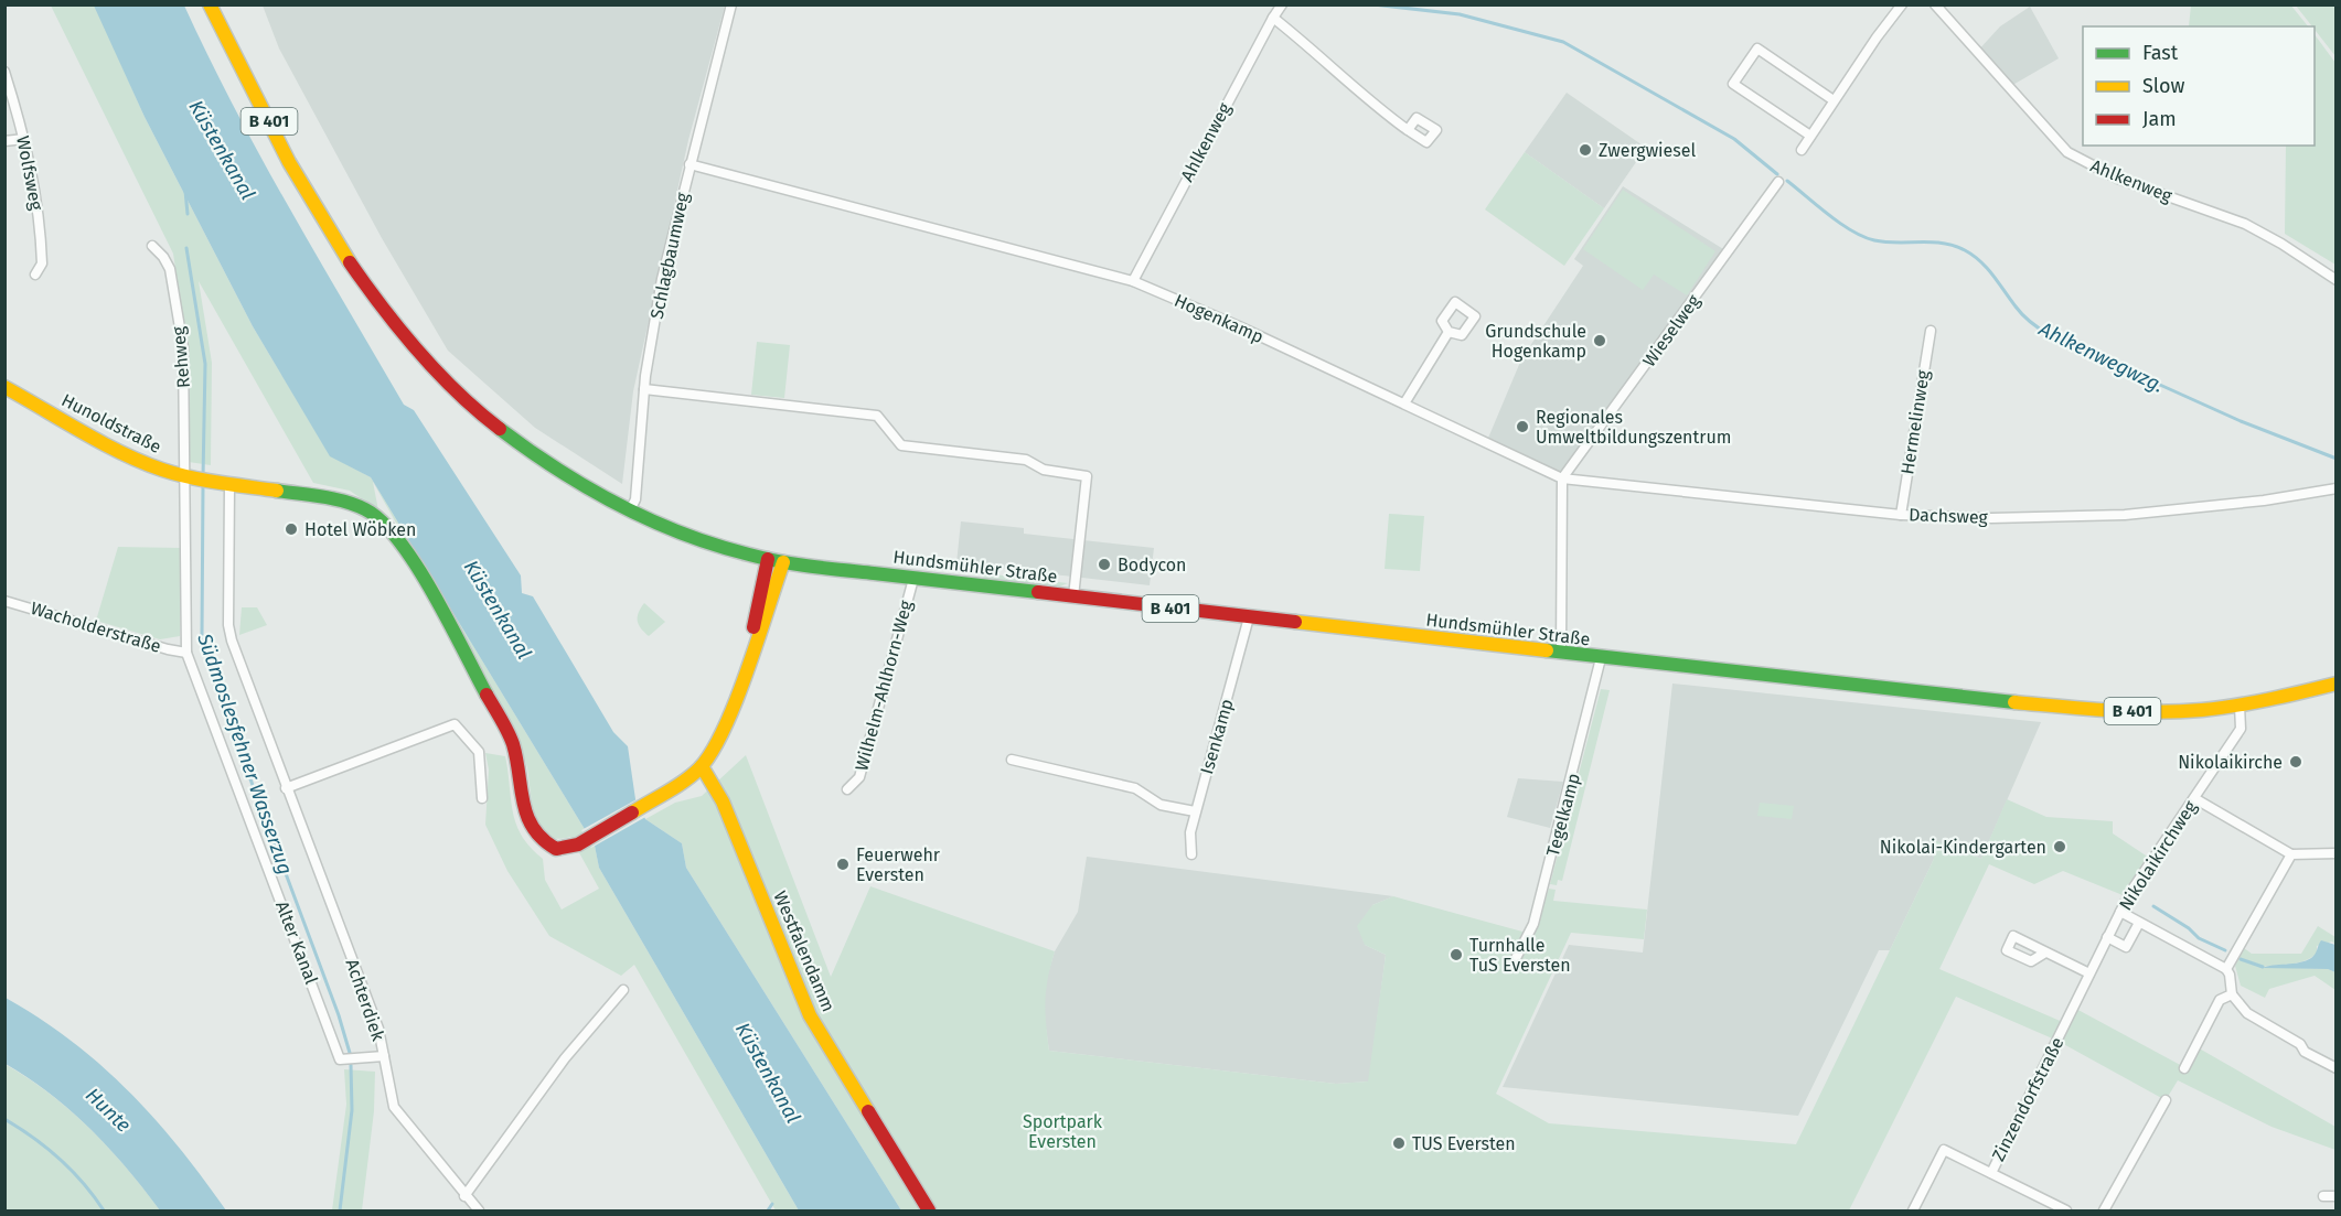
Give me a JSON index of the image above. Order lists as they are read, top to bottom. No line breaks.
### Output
{"streets":{"main road":["B 401","Hunoldstraße","Hundsmühler Straße","Westfalendamm"],"street":["Ahlkenweg","Wolfsweg","Schlagbaumweg","Hogenkamp","Wieselweg","Rehweg","Hermelinweg","Dachsweg","Wacholderstraße","Wilhelm-Ahlhorn-Weg","Isenkamp","Tegelkamp","Nikolaikirchweg","Alter Kanal","Achterdiek","Zinzendorfstraße"]},"crossings":[["B 401","Schlagbaumweg"],["B 401","Hundsmühler Straße"],["Ahlkenweg","Hogenkamp"],["Schlagbaumweg","Hogenkamp"],["Hogenkamp","Wieselweg"],["Hogenkamp","Dachsweg"],["Wieselweg","Dachsweg"],["Rehweg","Hunoldstraße"],["Rehweg","Alter Kanal"],["Hermelinweg","Dachsweg"],["Hunoldstraße","Alter Kanal"],["Hundsmühler Straße","Wilhelm-Ahlhorn-Weg"],["Hundsmühler Straße","Isenkamp"],["Hundsmühler Straße","Tegelkamp"],["Hundsmühler Straße","Nikolaikirchweg"],["Wacholderstraße","Alter Kanal"],["Nikolaikirchweg","Zinzendorfstraße"],["Alter Kanal","Achterdiek"]],"water":["Küstenkanal","Ahlkenwegwzg.","Südmoslesfehner Wasserzug","Hunte"],"parks":["Sportpark Eversten"],"places":["Zwergwiesel","Grundschule Hogenkamp","Regionales Umweltbildungszentrum","Hotel Wöbken","Bodycon","Nikolaikirche","Nikolai-Kindergarten","Feuerwehr Eversten","Turnhalle TuS Eversten","TUS Eversten"],"legend":["Fast","Slow","Jam"]}
